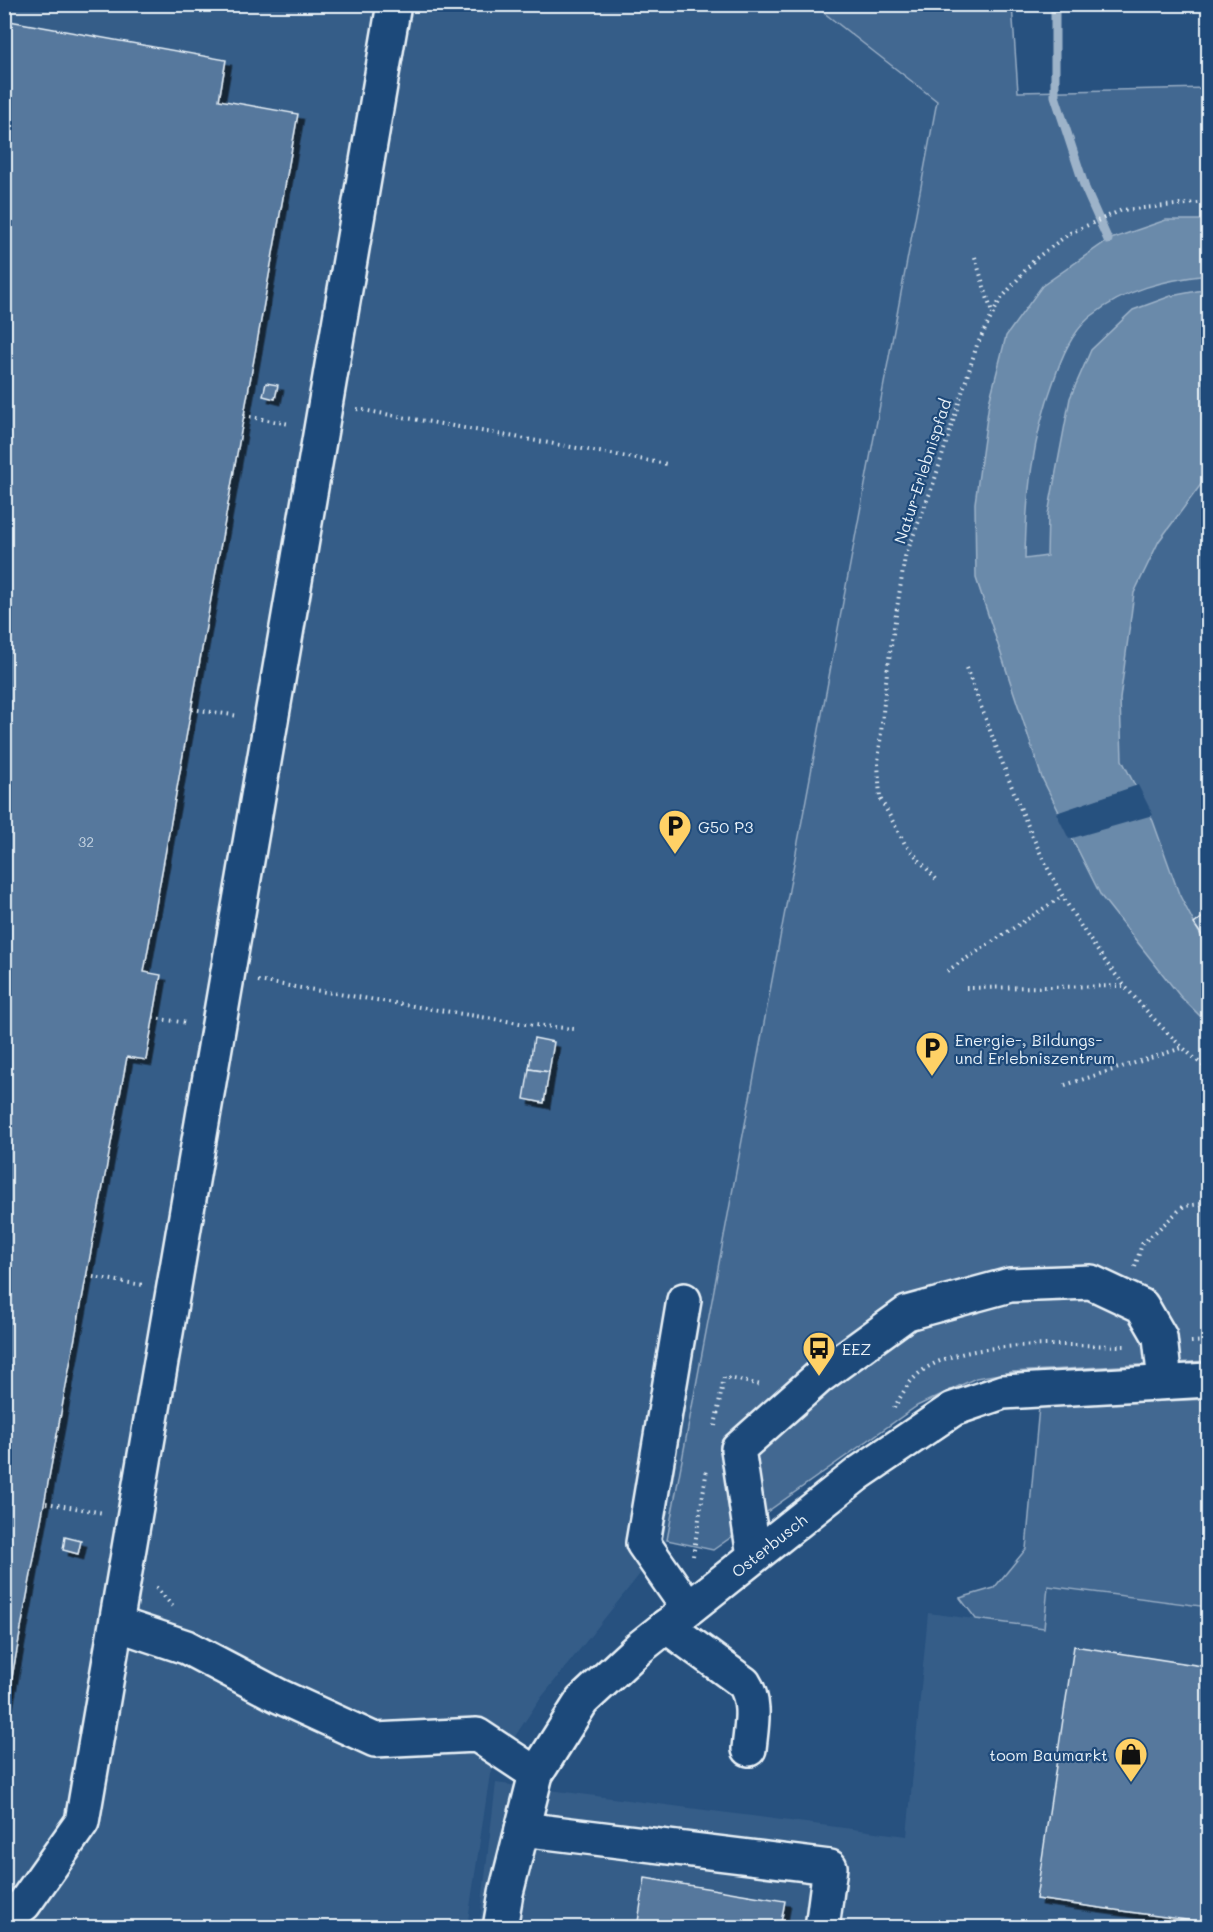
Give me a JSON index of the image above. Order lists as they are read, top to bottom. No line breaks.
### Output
{"streets":{"street":["Osterbusch"],"path":["Natur-Erlebnispfad"]},"places":{"parking":["G50 P3","Energie-, Bildungs- und Erlebniszentrum"],"bus stop":["EEZ"],"shop":["toom Baumarkt"]},"house_numbers":["32"]}
